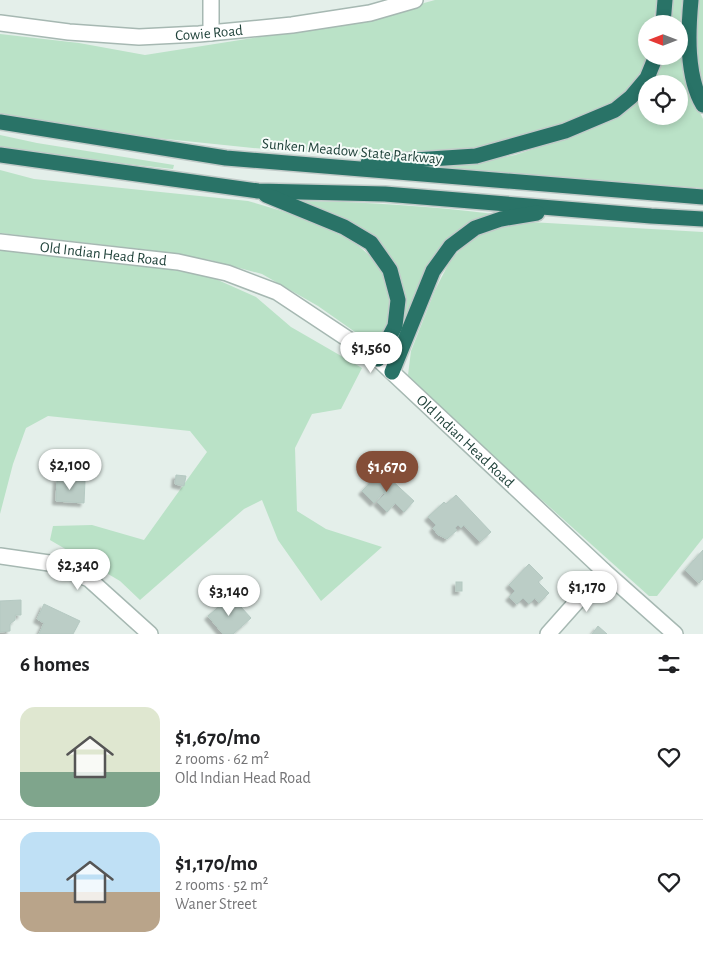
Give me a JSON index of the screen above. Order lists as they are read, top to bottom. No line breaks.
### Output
{"streets":{"highway":["Sunken Meadow State Parkway"],"street":["Cowie Road","Old Indian Head Road"]},"north":"left","page":{"price":["$1,560","$2,100","$1,670","$2,340","$1,170","$3,140"],"heading":"6 homes","list":[{"name":"$1,670/mo","note":"2 rooms · 62 m² · Old Indian Head Road"},{"name":"$1,170/mo","note":"2 rooms · 52 m² · Waner Street"}]}}
